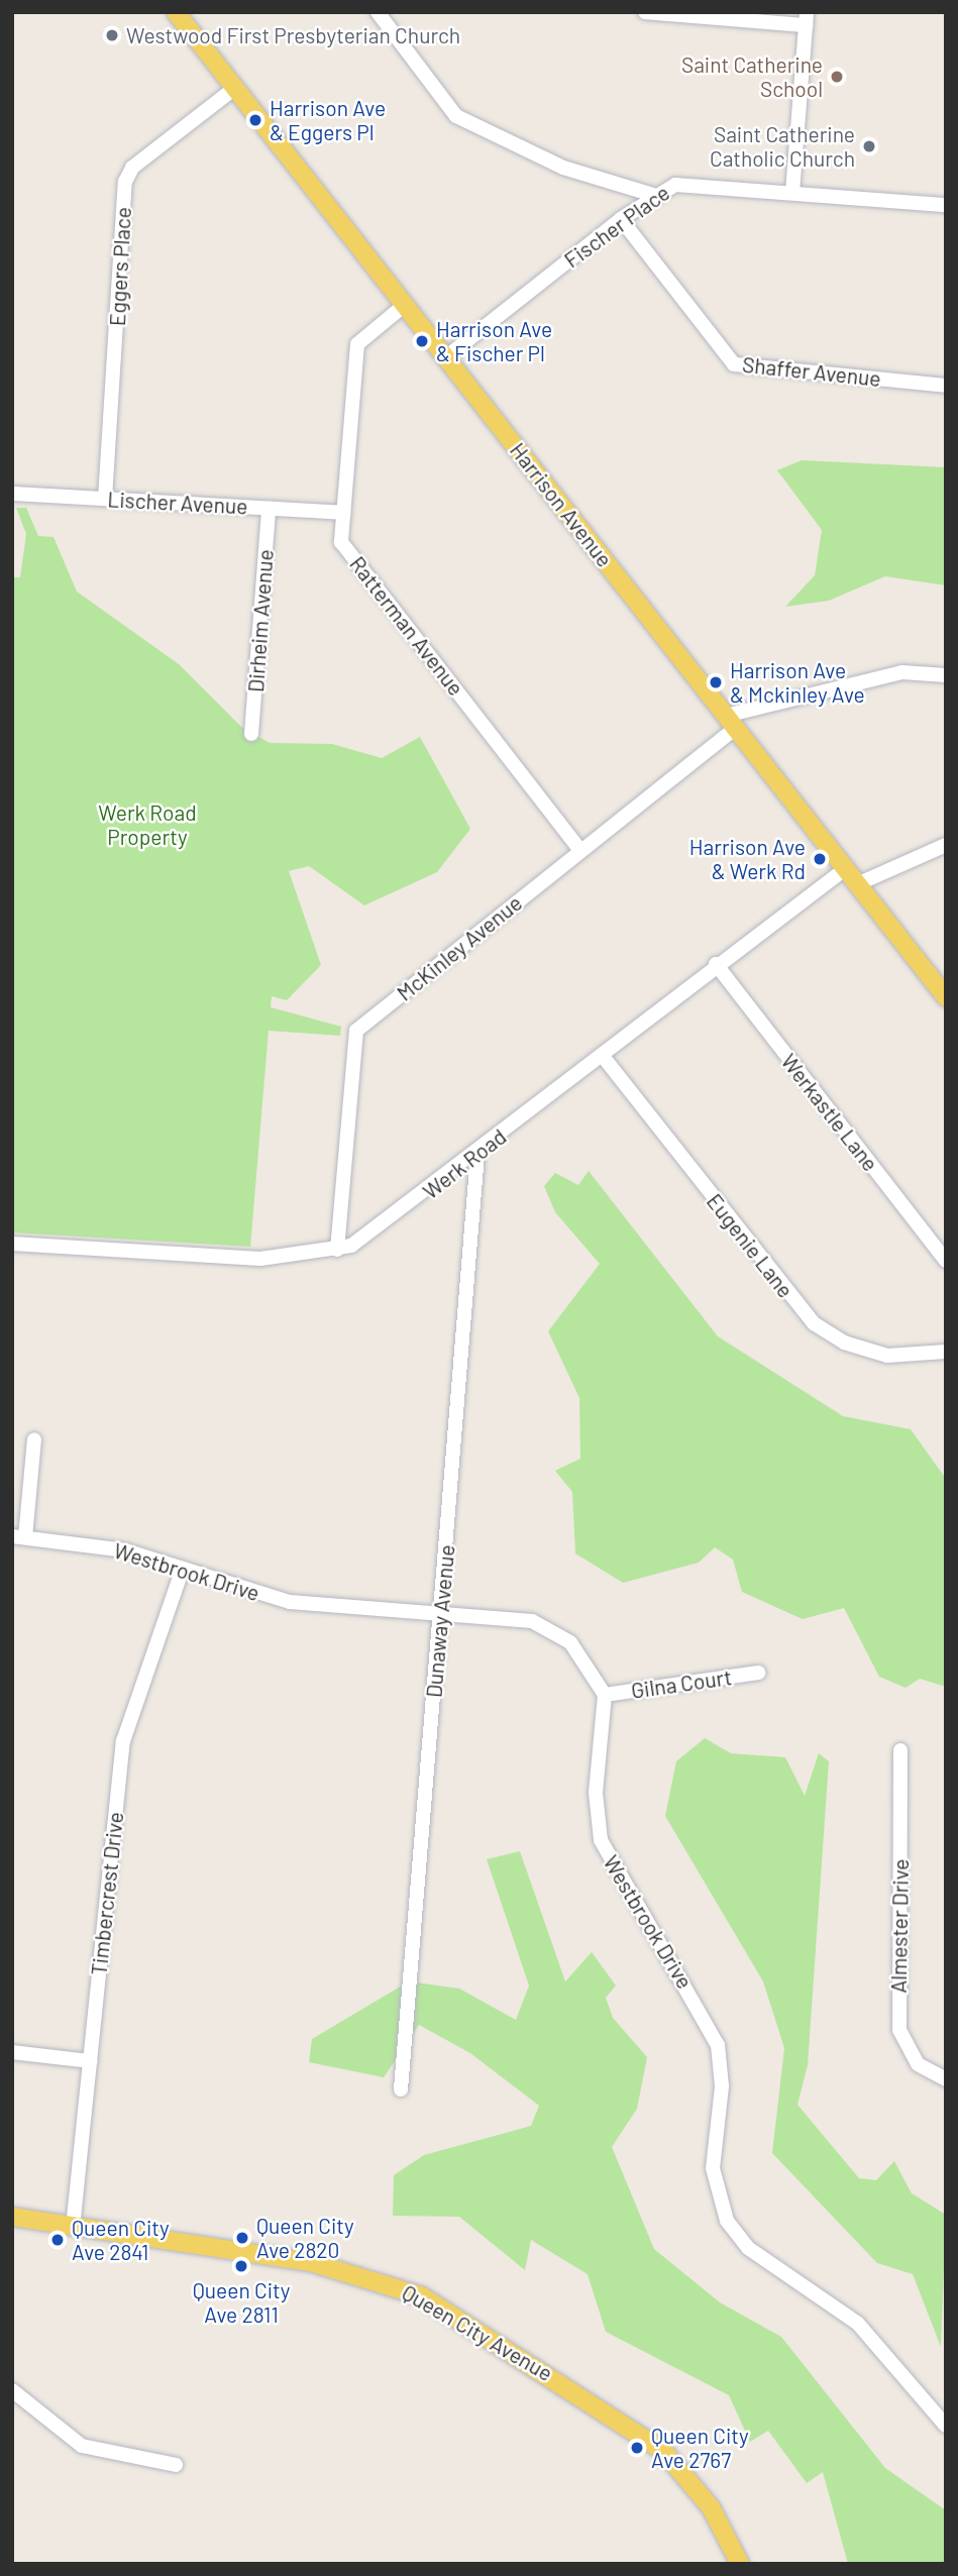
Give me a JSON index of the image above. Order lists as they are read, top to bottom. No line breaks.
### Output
{"streets":{"main road":["Harrison Avenue","Queen City Avenue"],"street":["Fischer Place","Eggers Place","Shaffer Avenue","Lischer Avenue","Dirheim Avenue","Ratterman Avenue","McKinley Avenue","Werkastle Lane","Werk Road","Eugenie Lane","Westbrook Drive","Dunaway Avenue","Gilna Court","Timbercrest Drive","Almester Drive"]},"crossings":[["Fischer Place","Shaffer Avenue"],["Fischer Place","Harrison Avenue"],["Eggers Place","Lischer Avenue"],["Eggers Place","Harrison Avenue"],["Lischer Avenue","Dirheim Avenue"],["Lischer Avenue","Ratterman Avenue"],["Harrison Avenue","Ratterman Avenue"],["Harrison Avenue","McKinley Avenue"],["Harrison Avenue","Werk Road"],["Ratterman Avenue","McKinley Avenue"],["McKinley Avenue","Werk Road"],["Werkastle Lane","Werk Road"],["Werk Road","Eugenie Lane"],["Werk Road","Dunaway Avenue"],["Westbrook Drive","Dunaway Avenue"],["Westbrook Drive","Gilna Court"],["Westbrook Drive","Timbercrest Drive"],["Timbercrest Drive","Queen City Avenue"]],"parks":["Werk Road Property"],"places":["Westwood First Presbyterian Church","Saint Catherine School","Harrison Ave & Eggers Pl","Saint Catherine Catholic Church","Harrison Ave & Fischer Pl","Harrison Ave & Mckinley Ave","Harrison Ave & Werk Rd","Queen City Ave 2820","Queen City Ave 2841","Queen City Ave 2811","Queen City Ave 2767"]}
